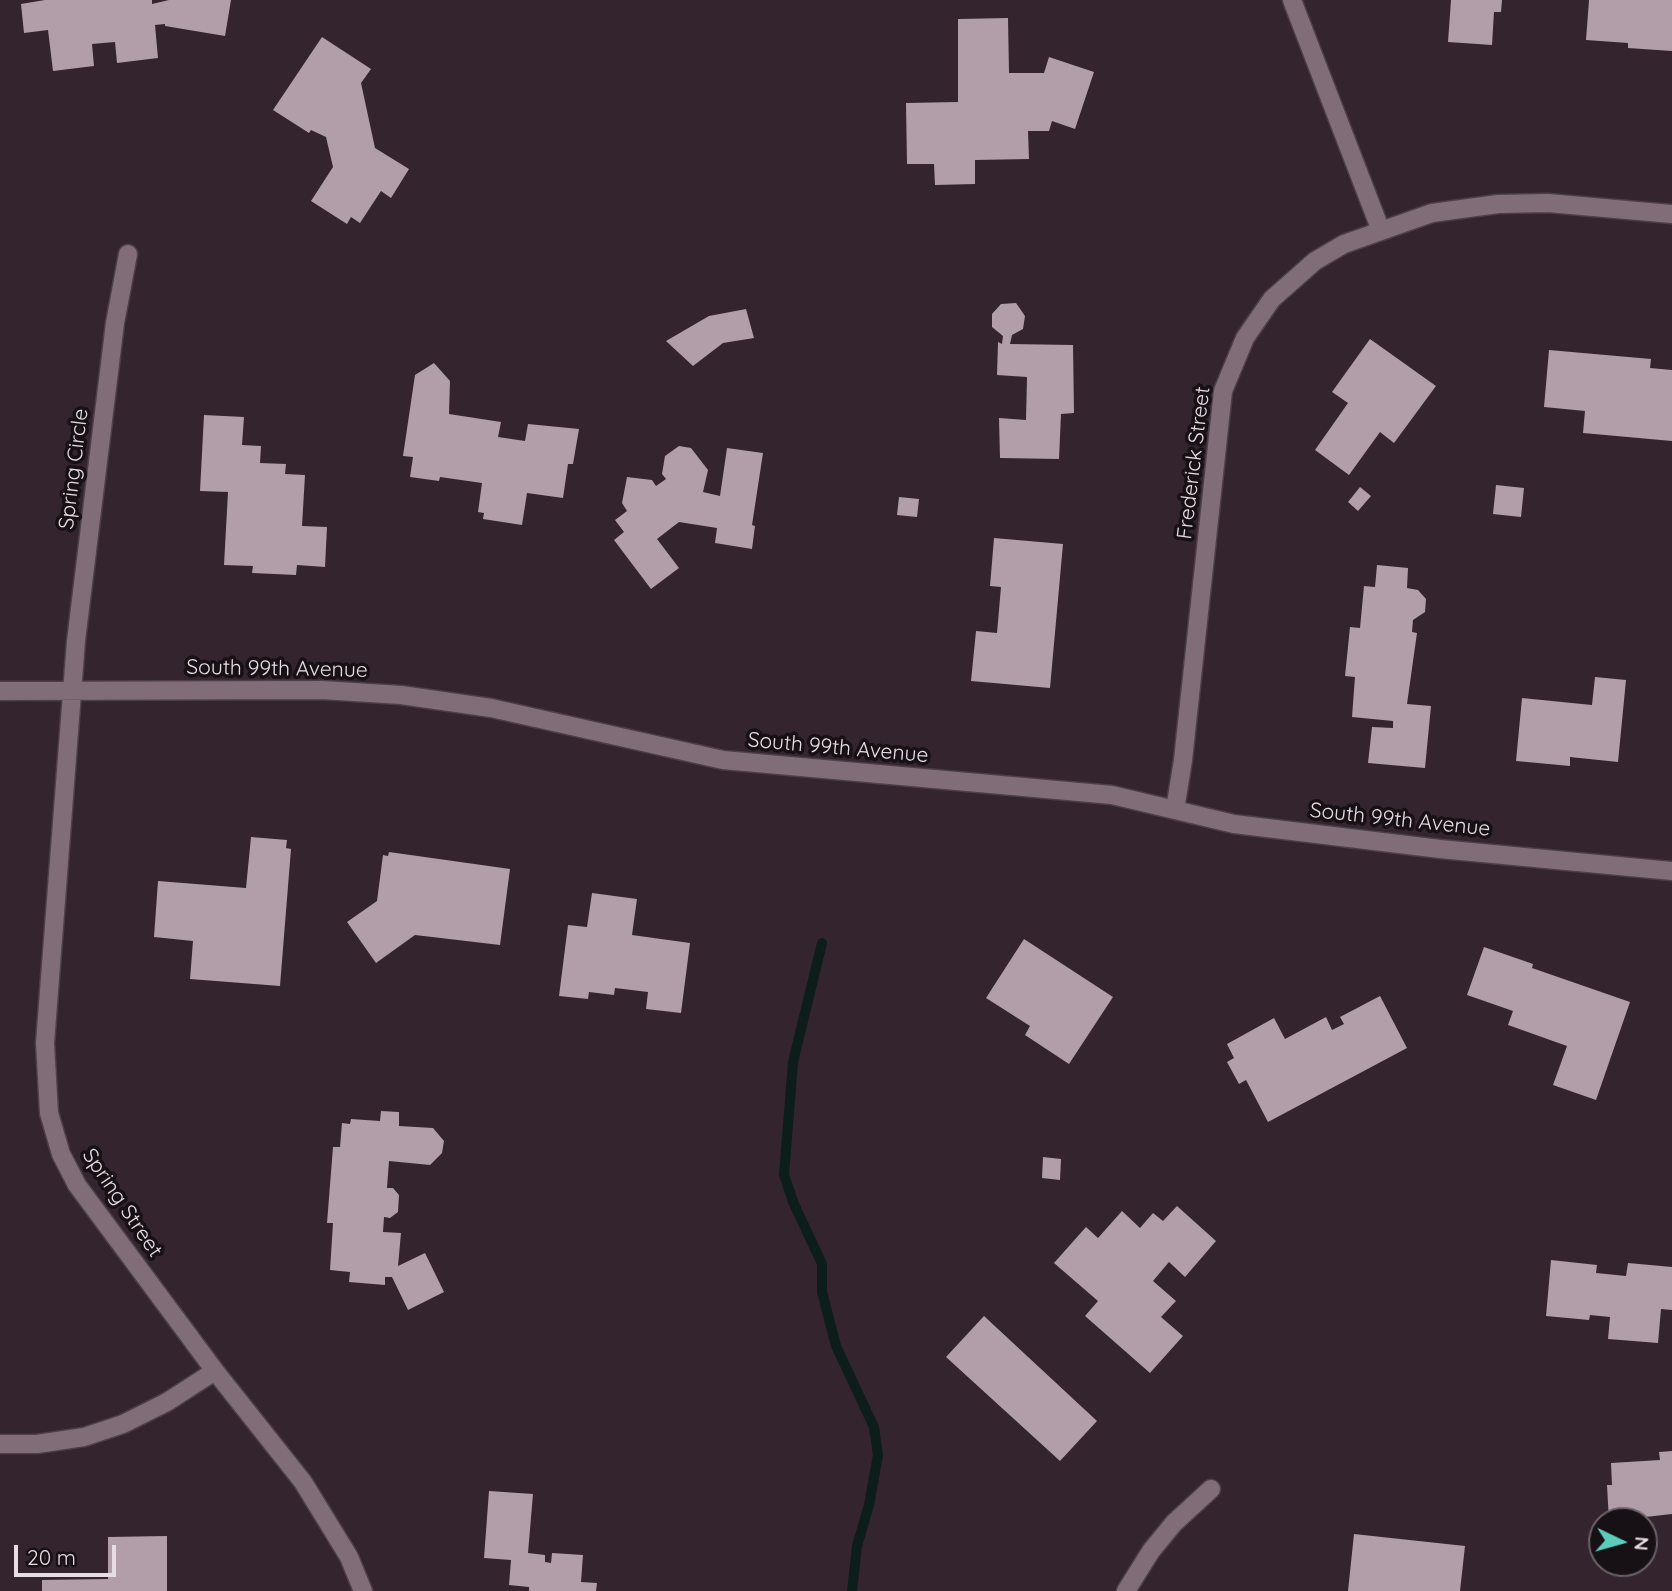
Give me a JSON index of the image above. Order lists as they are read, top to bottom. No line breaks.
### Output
{"streets":{"street":["Frederick Street","Spring Circle","South 99th Avenue","Spring Street"]},"crossings":[["Frederick Street","South 99th Avenue"],["Spring Circle","South 99th Avenue"],["Spring Circle","Spring Street"],["South 99th Avenue","Spring Street"]],"scale_bar":"20 m","north":"right"}
